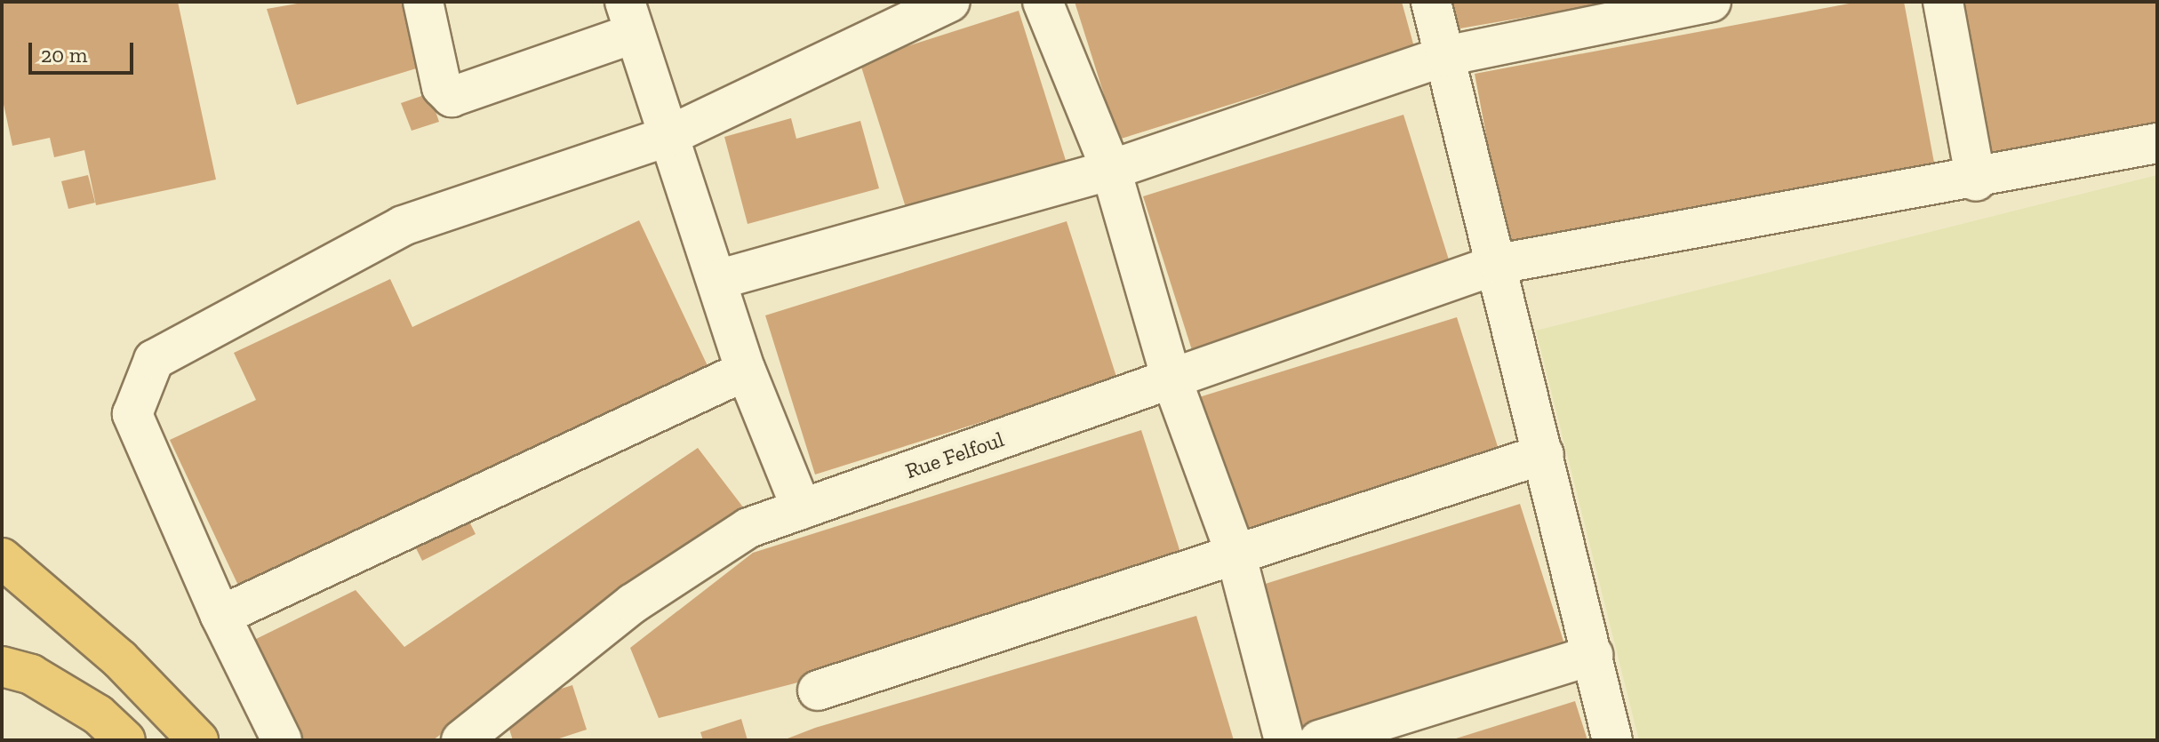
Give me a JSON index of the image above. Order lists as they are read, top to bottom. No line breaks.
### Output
{"streets":{"street":["Rue Felfoul"]},"scale_bar":"20 m"}
